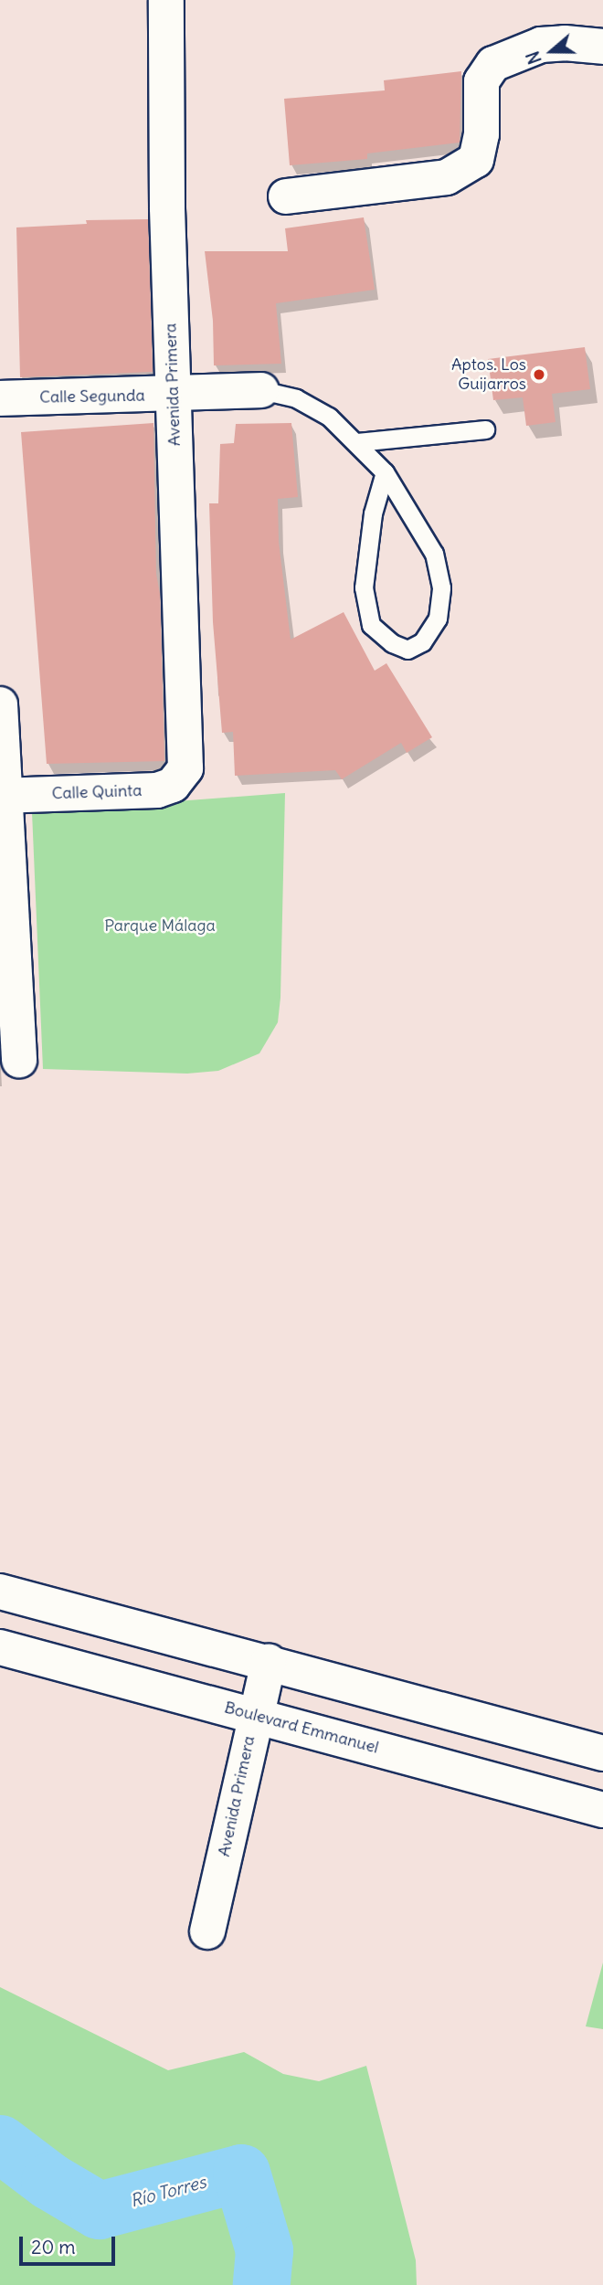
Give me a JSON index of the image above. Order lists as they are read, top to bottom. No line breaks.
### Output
{"streets":{"street":["Avenida Primera","Calle Segunda","Calle Quinta","Boulevard Emmanuel"]},"crossings":[["Avenida Primera","Calle Segunda"],["Avenida Primera","Calle Quinta"],["Avenida Primera","Boulevard Emmanuel"]],"water":["Río Torres"],"parks":["Parque Málaga"],"places":["Aptos. Los Guijarros"],"scale_bar":"20 m","north":"left"}
